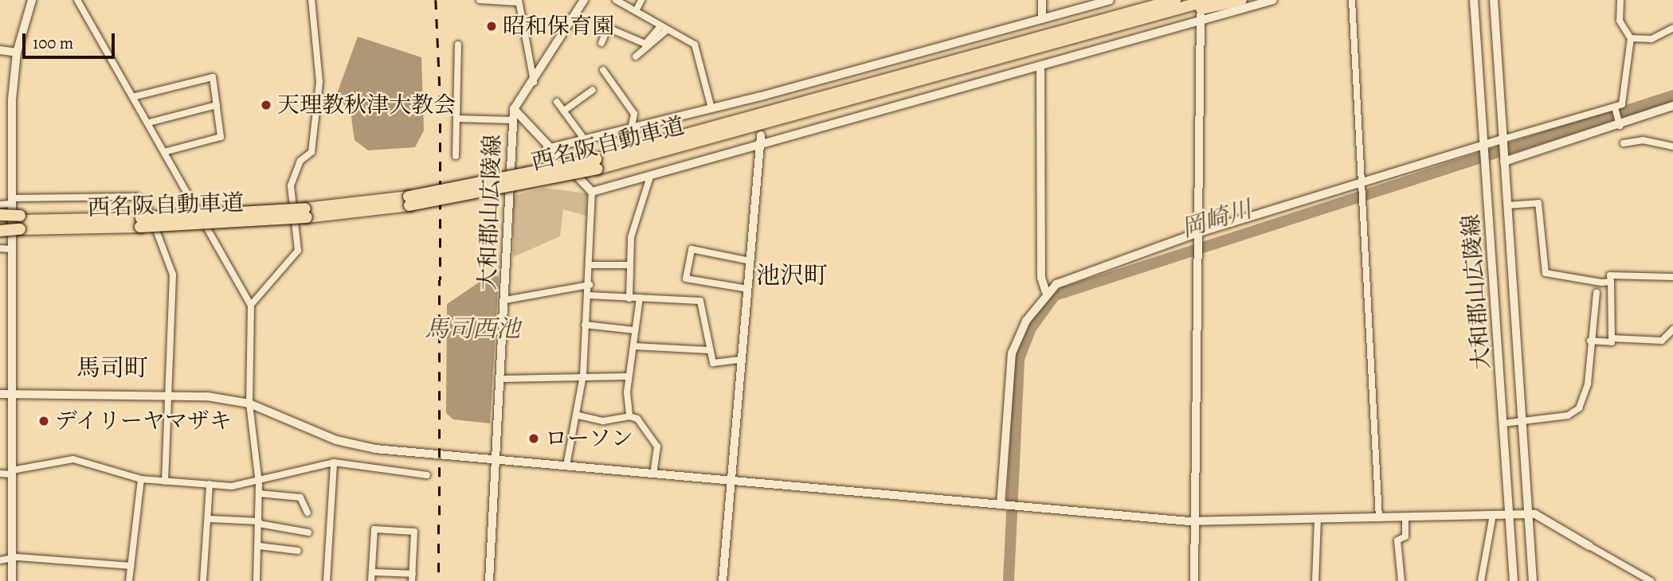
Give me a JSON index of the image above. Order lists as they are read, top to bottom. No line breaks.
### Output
{"streets":{"highway":["西名阪自動車道"],"main road":["大和郡山広陵線"]},"districts":["池沢町","馬司町"],"water":["岡崎川","馬司西池"],"places":["昭和保育園","天理教秋津大教会","デイリーヤマザキ","ローソン"],"scale_bar":"100 m"}
